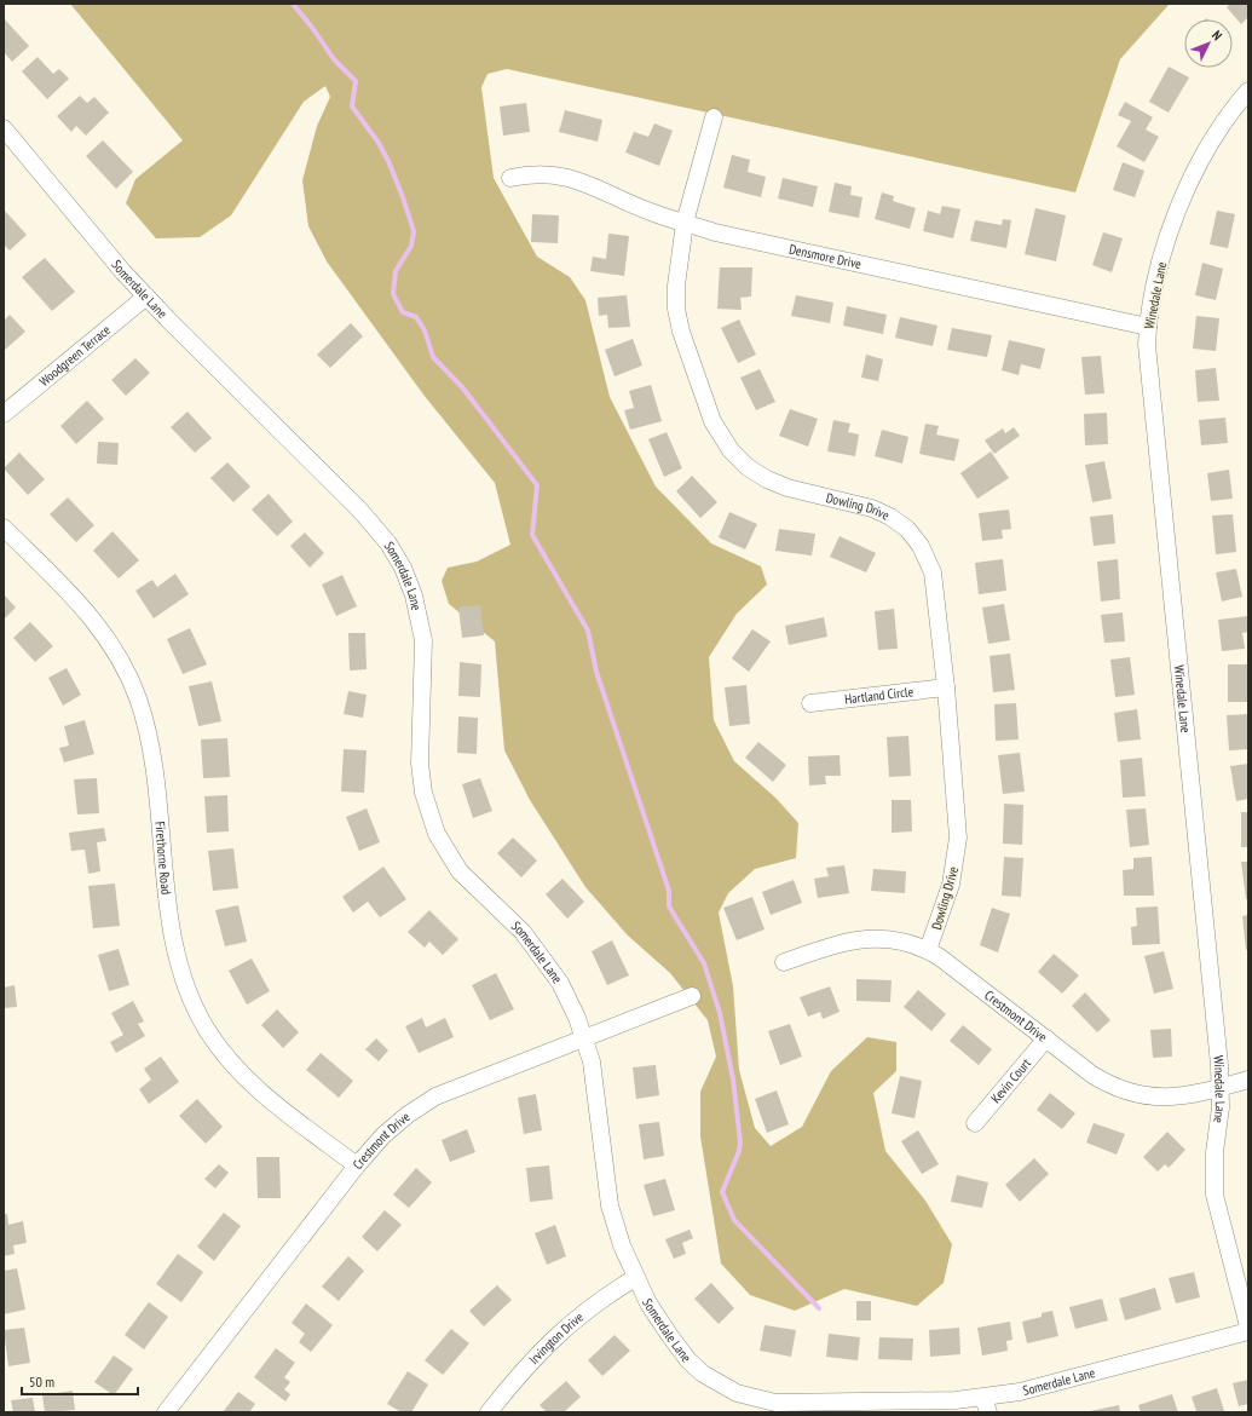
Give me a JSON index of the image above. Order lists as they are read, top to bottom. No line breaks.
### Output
{"streets":{"street":["Densmore Drive","Somerdale Lane","Winedale Lane","Woodgreen Terrace","Dowling Drive","Hartland Circle","Firethorne Road","Crestmont Drive","Kevin Court","Irvington Drive"]},"crossings":[["Densmore Drive","Winedale Lane"],["Densmore Drive","Dowling Drive"],["Somerdale Lane","Woodgreen Terrace"],["Somerdale Lane","Crestmont Drive"],["Somerdale Lane","Irvington Drive"],["Winedale Lane","Crestmont Drive"],["Dowling Drive","Hartland Circle"],["Dowling Drive","Crestmont Drive"],["Firethorne Road","Crestmont Drive"],["Crestmont Drive","Kevin Court"]],"scale_bar":"50 m","north":"top right"}
